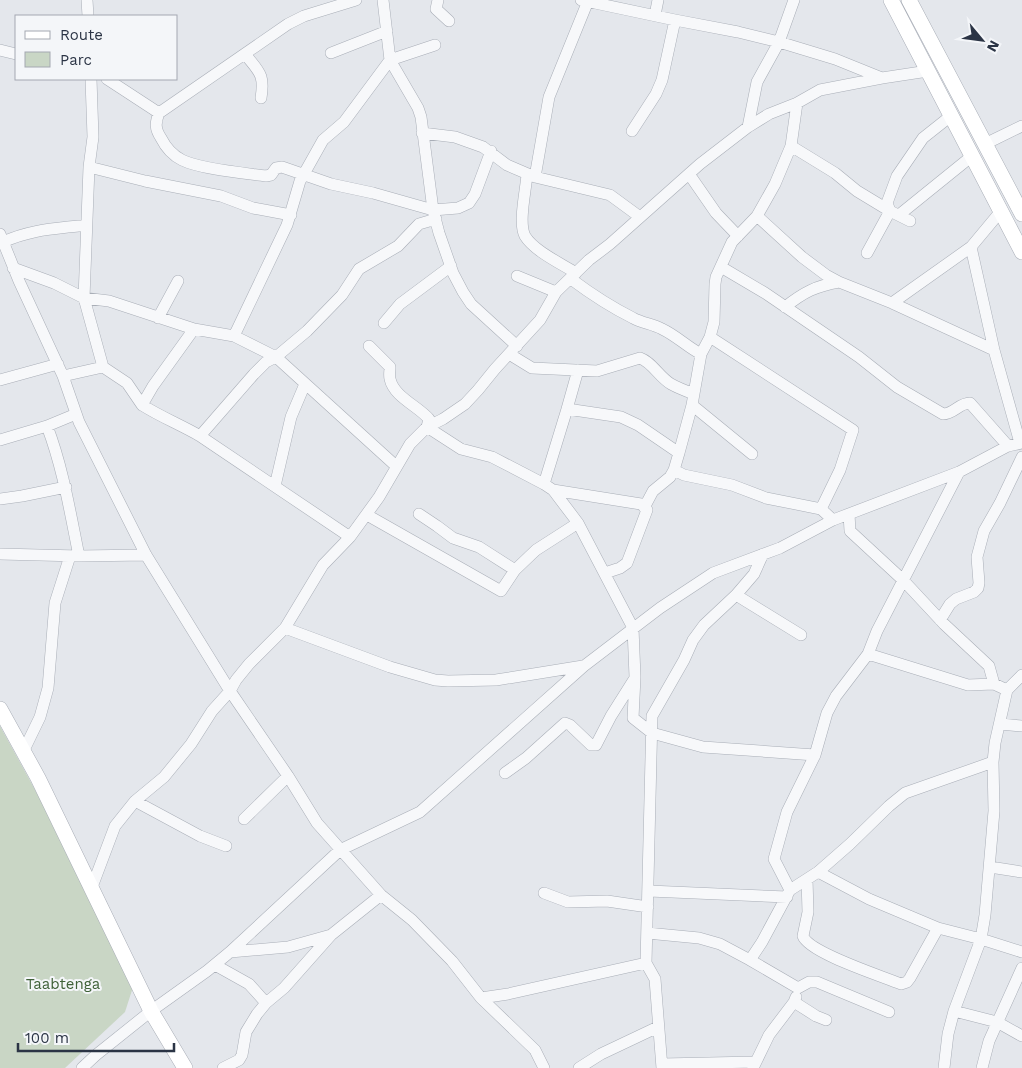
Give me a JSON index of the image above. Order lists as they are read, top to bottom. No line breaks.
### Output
{"parks":["Taabtenga"],"legend":["Route","Parc"],"scale_bar":"100 m","north":"bottom right"}
